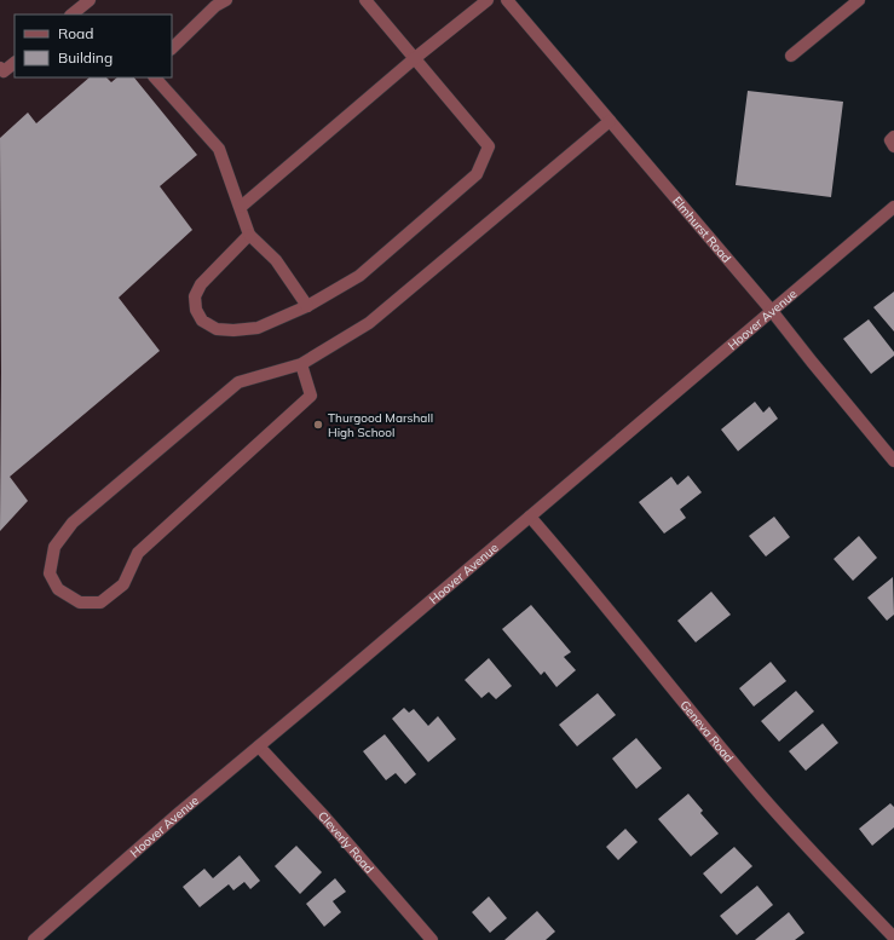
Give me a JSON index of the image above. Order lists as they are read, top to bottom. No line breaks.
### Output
{"streets":{"street":["Elmhurst Road","Hoover Avenue","Geneva Road","Cleverly Road"]},"crossings":[["Elmhurst Road","Hoover Avenue"],["Hoover Avenue","Geneva Road"],["Hoover Avenue","Cleverly Road"]],"places":["Thurgood Marshall High School"],"legend":["Road","Building"]}
